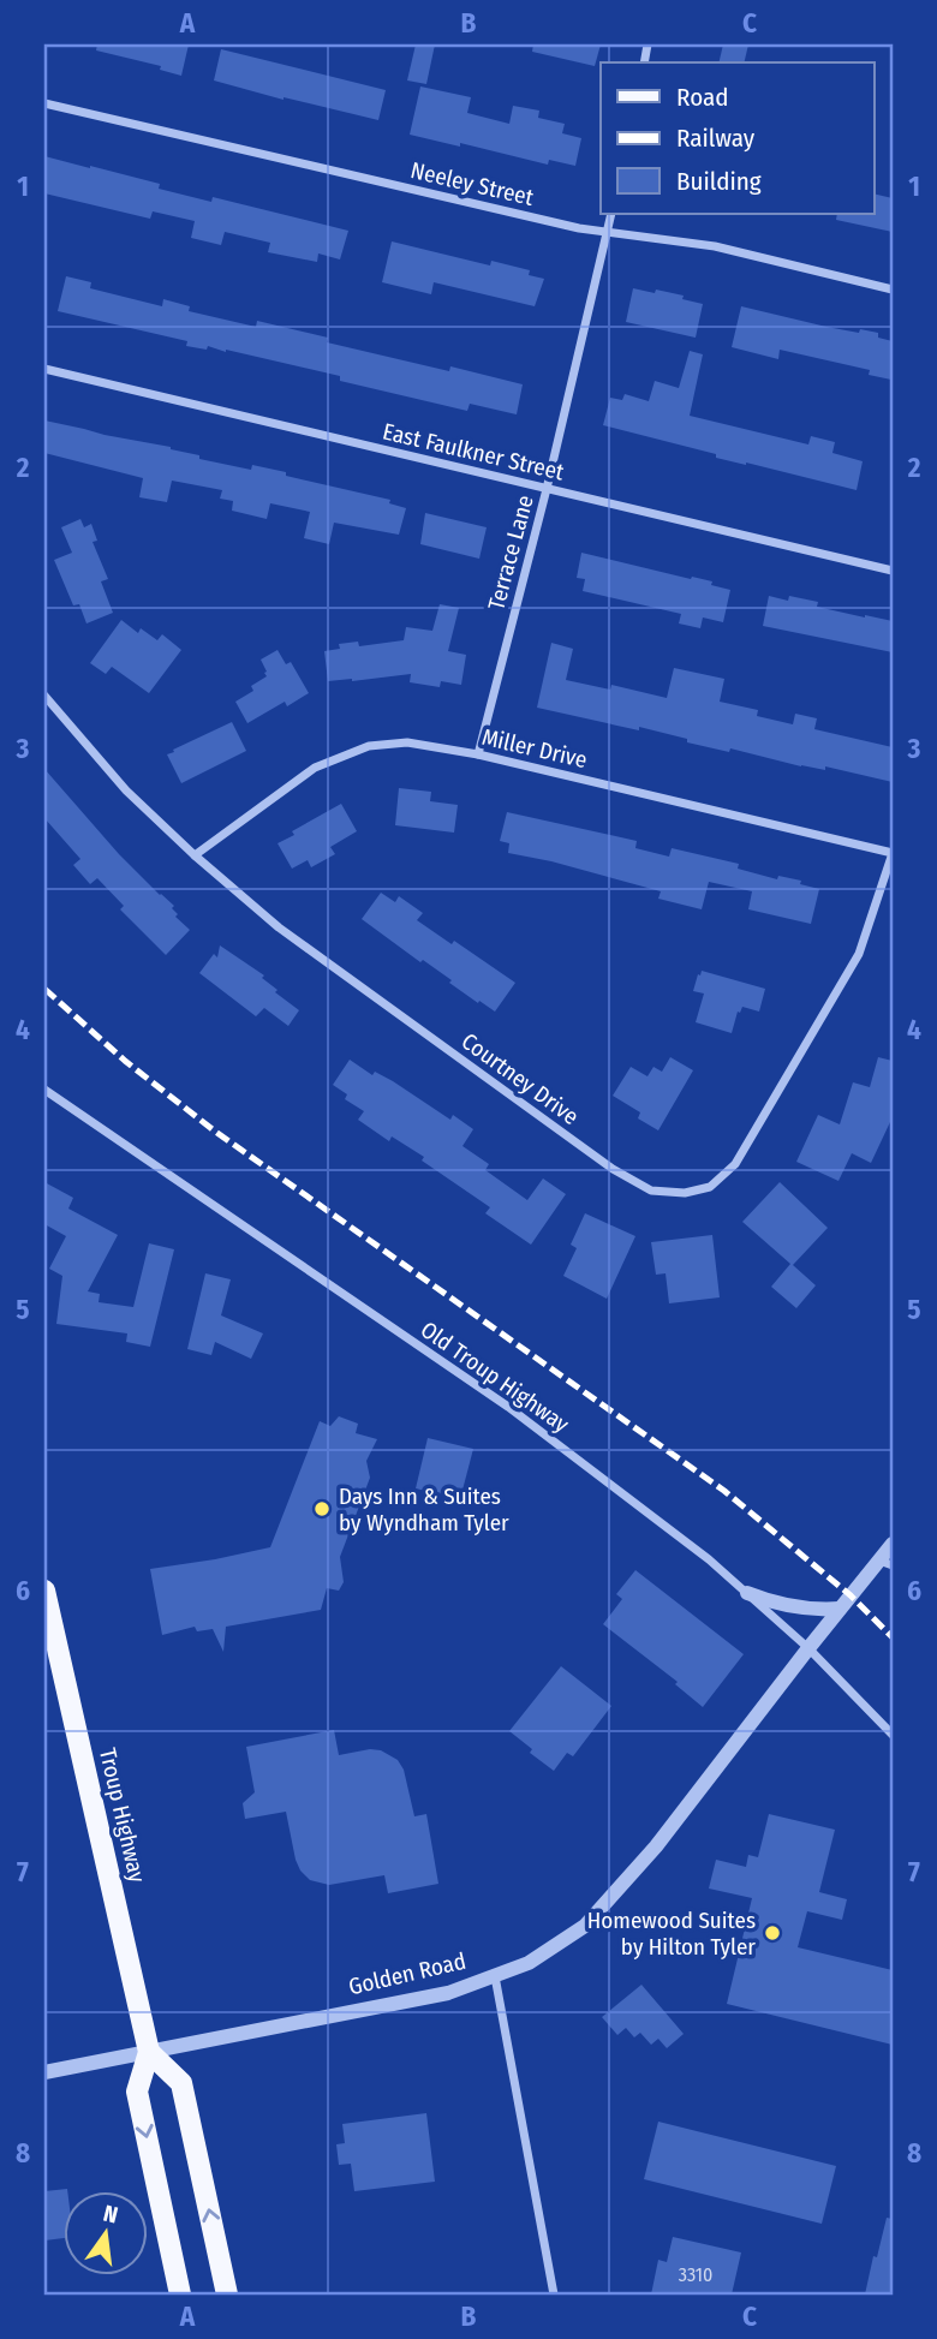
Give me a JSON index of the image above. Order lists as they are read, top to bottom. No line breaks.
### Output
{"streets":{"main road":["Troup Highway"],"street":["Neeley Street","East Faulkner Street","Terrace Lane","Miller Drive","Courtney Drive","Old Troup Highway","Golden Road"]},"crossings":[["Neeley Street","Terrace Lane"],["East Faulkner Street","Terrace Lane"],["Terrace Lane","Miller Drive"],["Miller Drive","Courtney Drive"],["Old Troup Highway","Golden Road"],["Troup Highway","Golden Road"]],"places":["Days Inn & Suites by Wyndham Tyler","Homewood Suites by Hilton Tyler"],"house_numbers":["3310"],"legend":["Road","Railway","Building"],"north":"top","grid":{"columns":["A","B","C"],"rows":["1","2","3","4","5","6","7","8"]}}
